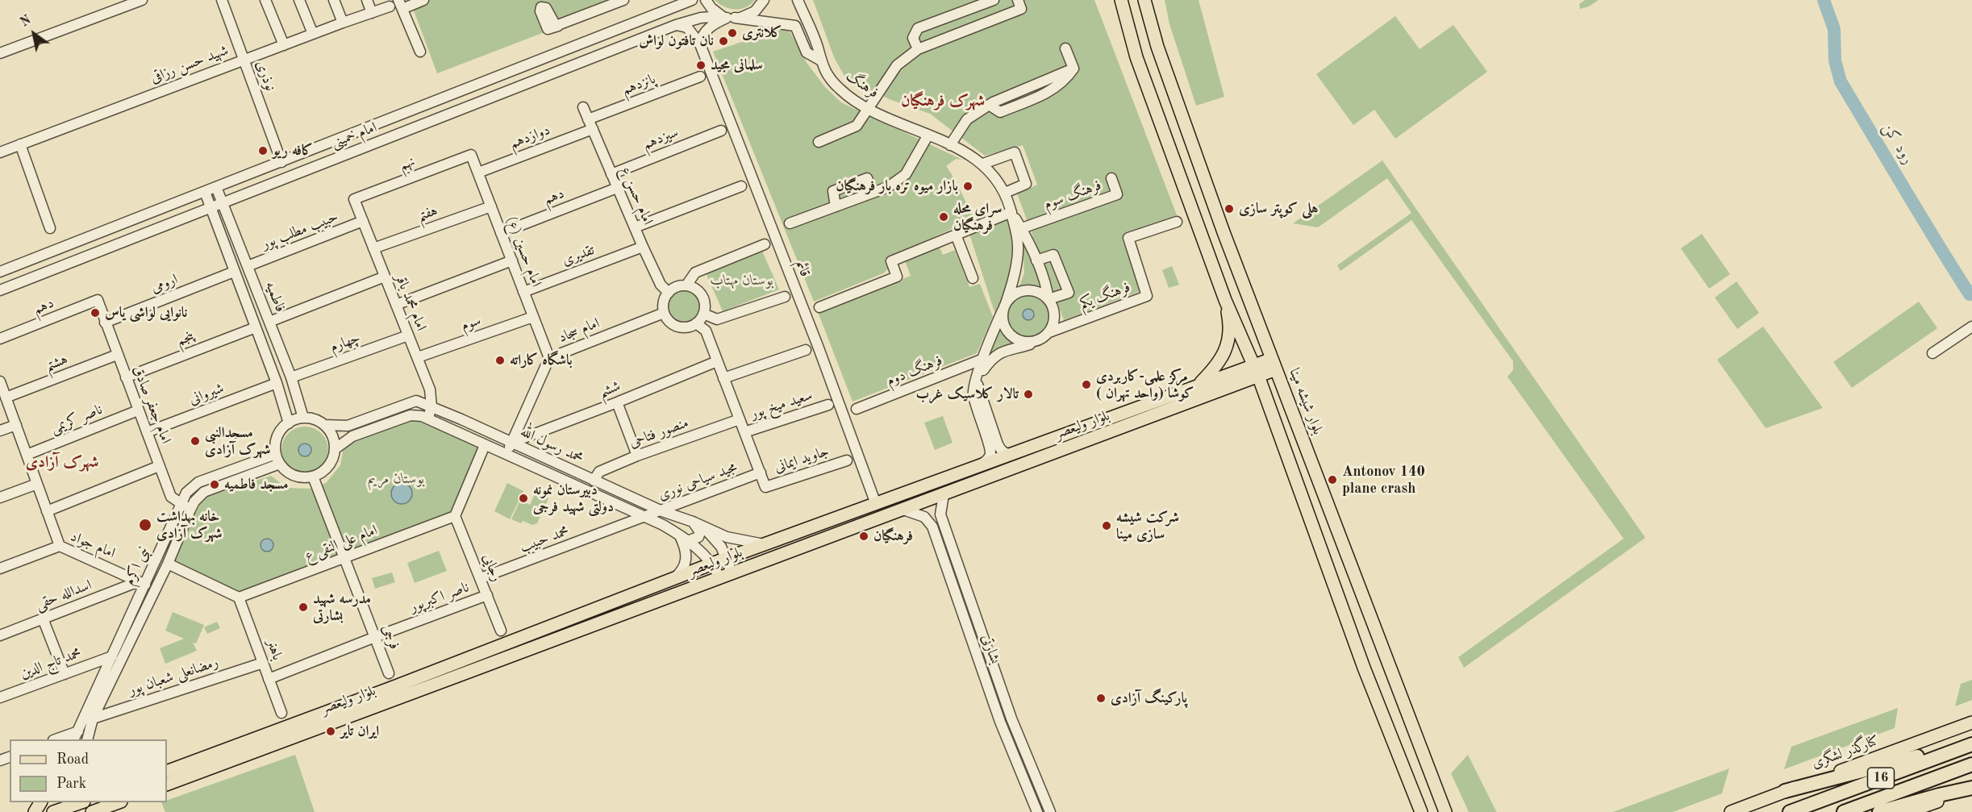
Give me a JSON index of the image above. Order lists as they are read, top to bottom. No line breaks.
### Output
{"streets":{"highway":["16"],"main road":["بلوار شیشه مینا","بلوار ولیعصر","کنارگذر لشگری"],"street":["شهید حسن رزاقی","نوذری","پانزدهم","فرهنگ","امام خمینی","دوازدهم","سیزدهم","نهم","فرهنگ سوم","امام حسن ع","دهم","هفتم","حبیب مطلب پور","امام حسین (ع)","تقدیری","قائم","ارومی","فرهنگ یکم","فاطمیه","امام محمد باقر","سوم","امام سجاد","پنجم","چهارم","هشتم","فرهنگ دوم","ششم","شیروانی","امام جعفر صادق","سعید میخ پور","ناصر کریمی","منصور فتاحی","محمد رسول الله","جاوید ایمانی","مجید سیاحی نوری","محمد حبیب","امام علی النقی ع","امام جواد","نبی اکرم","رجایی","اسدالله حقی","ناصر اکبرپور","فرجی","بشارتی","باهنر","محمد تاج الدین","رمضانعلی شعبان پور"]},"crossings":[["شهید حسن رزاقی","نوذری"],["نوذری","امام خمینی"],["پانزدهم","امام حسن ع"],["فرهنگ","فرهنگ سوم"],["فرهنگ","فرهنگ یکم"],["فرهنگ","فرهنگ دوم"],["امام خمینی","فاطمیه"],["دوازدهم","امام حسن ع"],["دوازدهم","امام حسین (ع)"],["سیزدهم","امام حسن ع"],["نهم","امام حسین (ع)"],["نهم","امام محمد باقر"],["امام حسن ع","دهم"],["امام حسن ع","تقدیری"],["امام حسن ع","امام سجاد"],["دهم","امام حسین (ع)"],["دهم","امام جعفر صادق"],["هفتم","امام حسین (ع)"],["هفتم","امام محمد باقر"],["حبیب مطلب پور","فاطمیه"],["حبیب مطلب پور","امام محمد باقر"],["امام حسین (ع)","تقدیری"],["امام حسین (ع)","سوم"],["امام حسین (ع)","امام سجاد"],["قائم","بلوار ولیعصر"],["ارومی","فاطمیه"],["ارومی","امام جعفر صادق"],["فاطمیه","پنجم"],["فاطمیه","چهارم"],["فاطمیه","شیروانی"],["فاطمیه","محمد رسول الله"],["فاطمیه","نبی اکرم"],["فاطمیه","فرجی"],["امام محمد باقر","سوم"],["امام محمد باقر","چهارم"],["امام محمد باقر","محمد رسول الله"],["امام سجاد","ششم"],["امام سجاد","محمد رسول الله"],["پنجم","امام جعفر صادق"],["هشتم","امام جعفر صادق"],["ششم","محمد رسول الله"],["شیروانی","امام جعفر صادق"],["بلوار شیشه مینا","بلوار ولیعصر"],["امام جعفر صادق","ناصر کریمی"],["امام جعفر صادق","نبی اکرم"],["بلوار ولیعصر","محمد رسول الله"],["بلوار ولیعصر","بشارتی"],["منصور فتاحی","محمد رسول الله"],["محمد رسول الله","مجید سیاحی نوری"],["محمد رسول الله","محمد حبیب"],["محمد رسول الله","نبی اکرم"],["محمد رسول الله","فرجی"],["جاوید ایمانی","مجید سیاحی نوری"],["مجید سیاحی نوری","محمد حبیب"],["محمد حبیب","رجایی"],["امام علی النقی ع","رجایی"],["امام علی النقی ع","فرجی"],["امام علی النقی ع","باهنر"],["امام جواد","نبی اکرم"],["امام جواد","اسدالله حقی"],["نبی اکرم","اسدالله حقی"],["نبی اکرم","فرجی"],["نبی اکرم","محمد تاج الدین"],["نبی اکرم","رمضانعلی شعبان پور"],["رجایی","ناصر اکبرپور"],["ناصر اکبرپور","فرجی"],["ناصر اکبرپور","باهنر"],["باهنر","رمضانعلی شعبان پور"]],"districts":["شهرک فرهنگیان","شهرک آزادی"],"water":["رود کن"],"parks":["بوستان مهتاب","بوستان مریم"],"places":["کلانتری","نان تافتون لواش","سلمانی مجید","کافه ریو","بازار میوه تره بار فرهنگیان","هلی کوپتر سازی","سرای محله فرهنگیان","نانوایی لواشی یاس","باشگاه کاراته","مرکز علمی-کاربردی کوشا (واحد تهران )","تالار کلاسیک غرب","مسجدالنبی شهرک آزادی","Antonov 140 plane crash","مسجد فاطمیه","دبیرستان نمونه دولتی شهید فرجی","خانه بهداشت شهرک آزادی","شرکت شیشه سازی مینا","فرهنگیان","مدرسه شهید بشارتی","پارکینگ آزادی","ایران تایر"],"legend":["Road","Park"],"north":"top left"}
